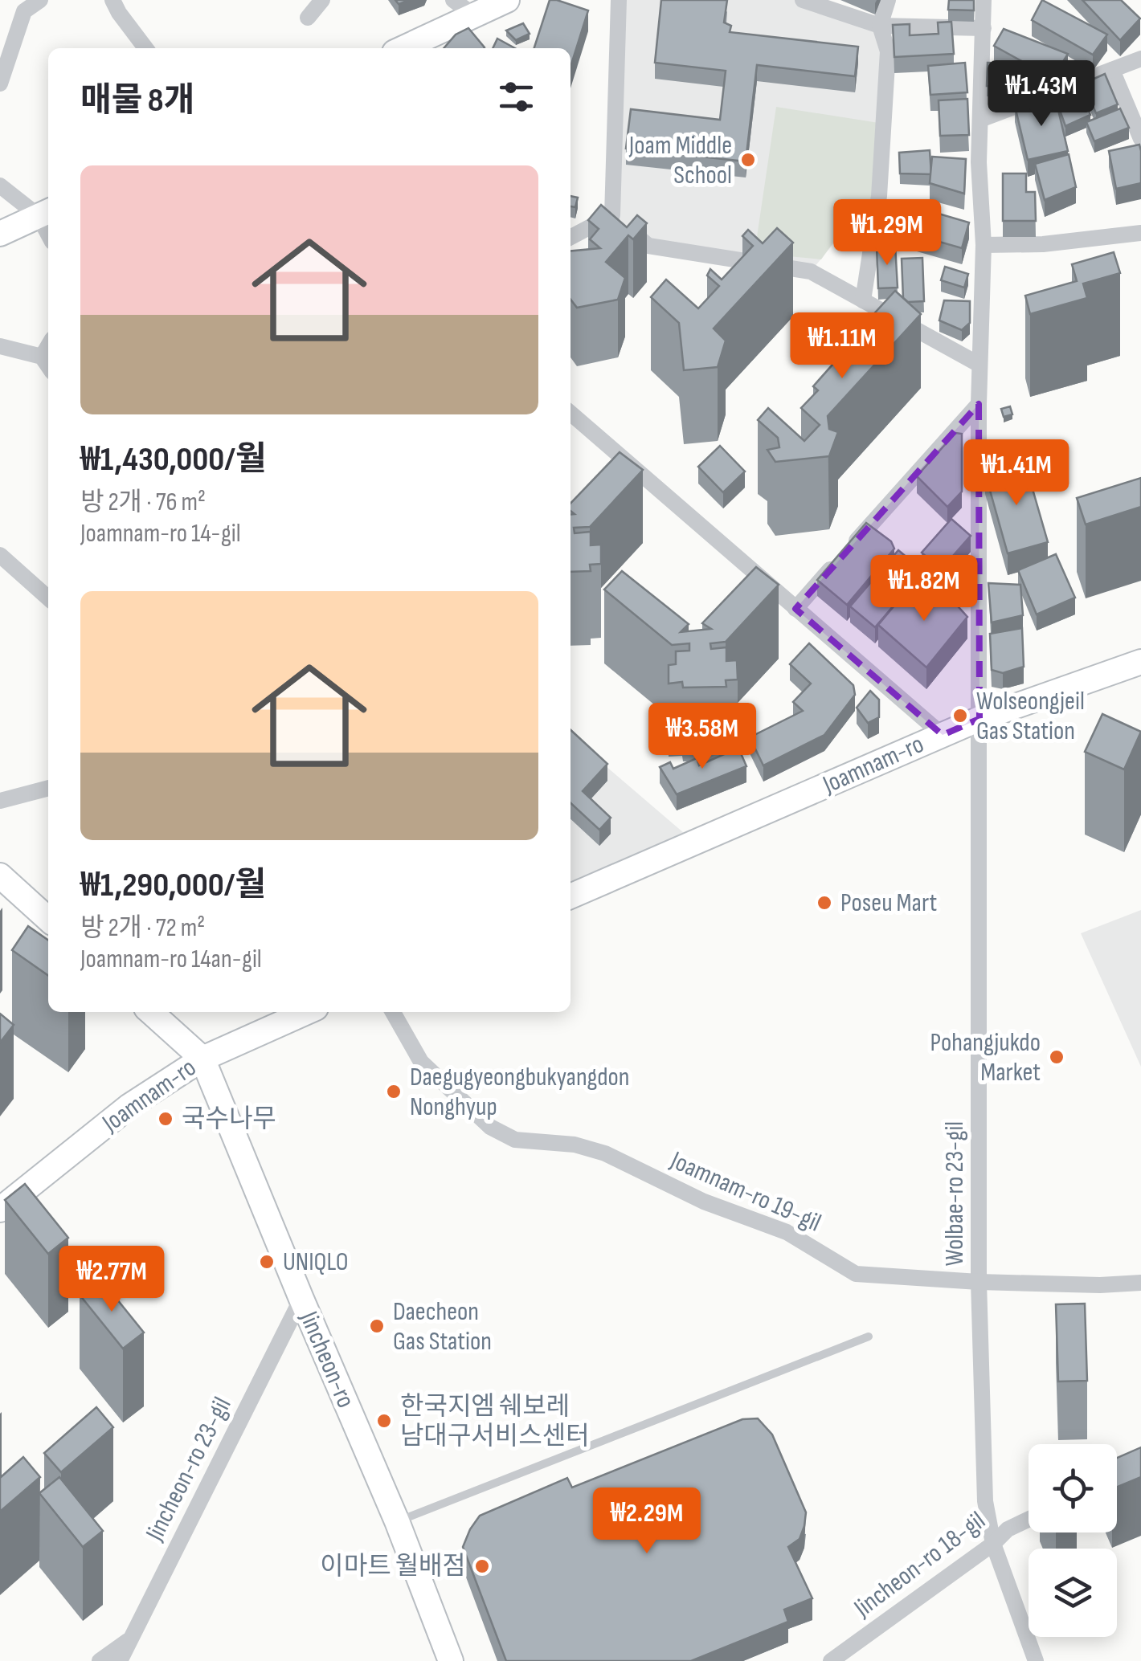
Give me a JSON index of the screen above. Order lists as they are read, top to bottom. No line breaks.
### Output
{"streets":{"main road":["Joamnam-ro","Jincheon-ro"],"street":["Joamnam-ro 19-gil","Wolbae-ro 23-gil","Jincheon-ro 23-gil","Jincheon-ro 18-gil"]},"crossings":[["Joamnam-ro","Wolbae-ro 23-gil"],["Joamnam-ro","Jincheon-ro"],["Joamnam-ro 19-gil","Wolbae-ro 23-gil"],["Wolbae-ro 23-gil","Jincheon-ro 18-gil"],["Jincheon-ro","Jincheon-ro 23-gil"]],"places":["Joam Middle School","Wolseongjeil Gas Station","Poseu Mart","Pohangjukdo Market","Daegugyeongbukyangdon Nonghyup","국수나무","UNIQLO","Daecheon Gas Station","한국지엠 쉐보레 남대구서비스센터","이마트 월배점"],"page":{"heading":"매물 8개","price":["₩1.43M","₩1.29M","₩1.11M","₩1.41M","₩1.82M","₩3.58M","₩2.77M","₩2.29M"],"list":[{"name":"₩1,430,000/월","note":"방 2개 · 76 m² · Joamnam-ro 14-gil"},{"name":"₩1,290,000/월","note":"방 2개 · 72 m² · Joamnam-ro 14an-gil"}]}}
